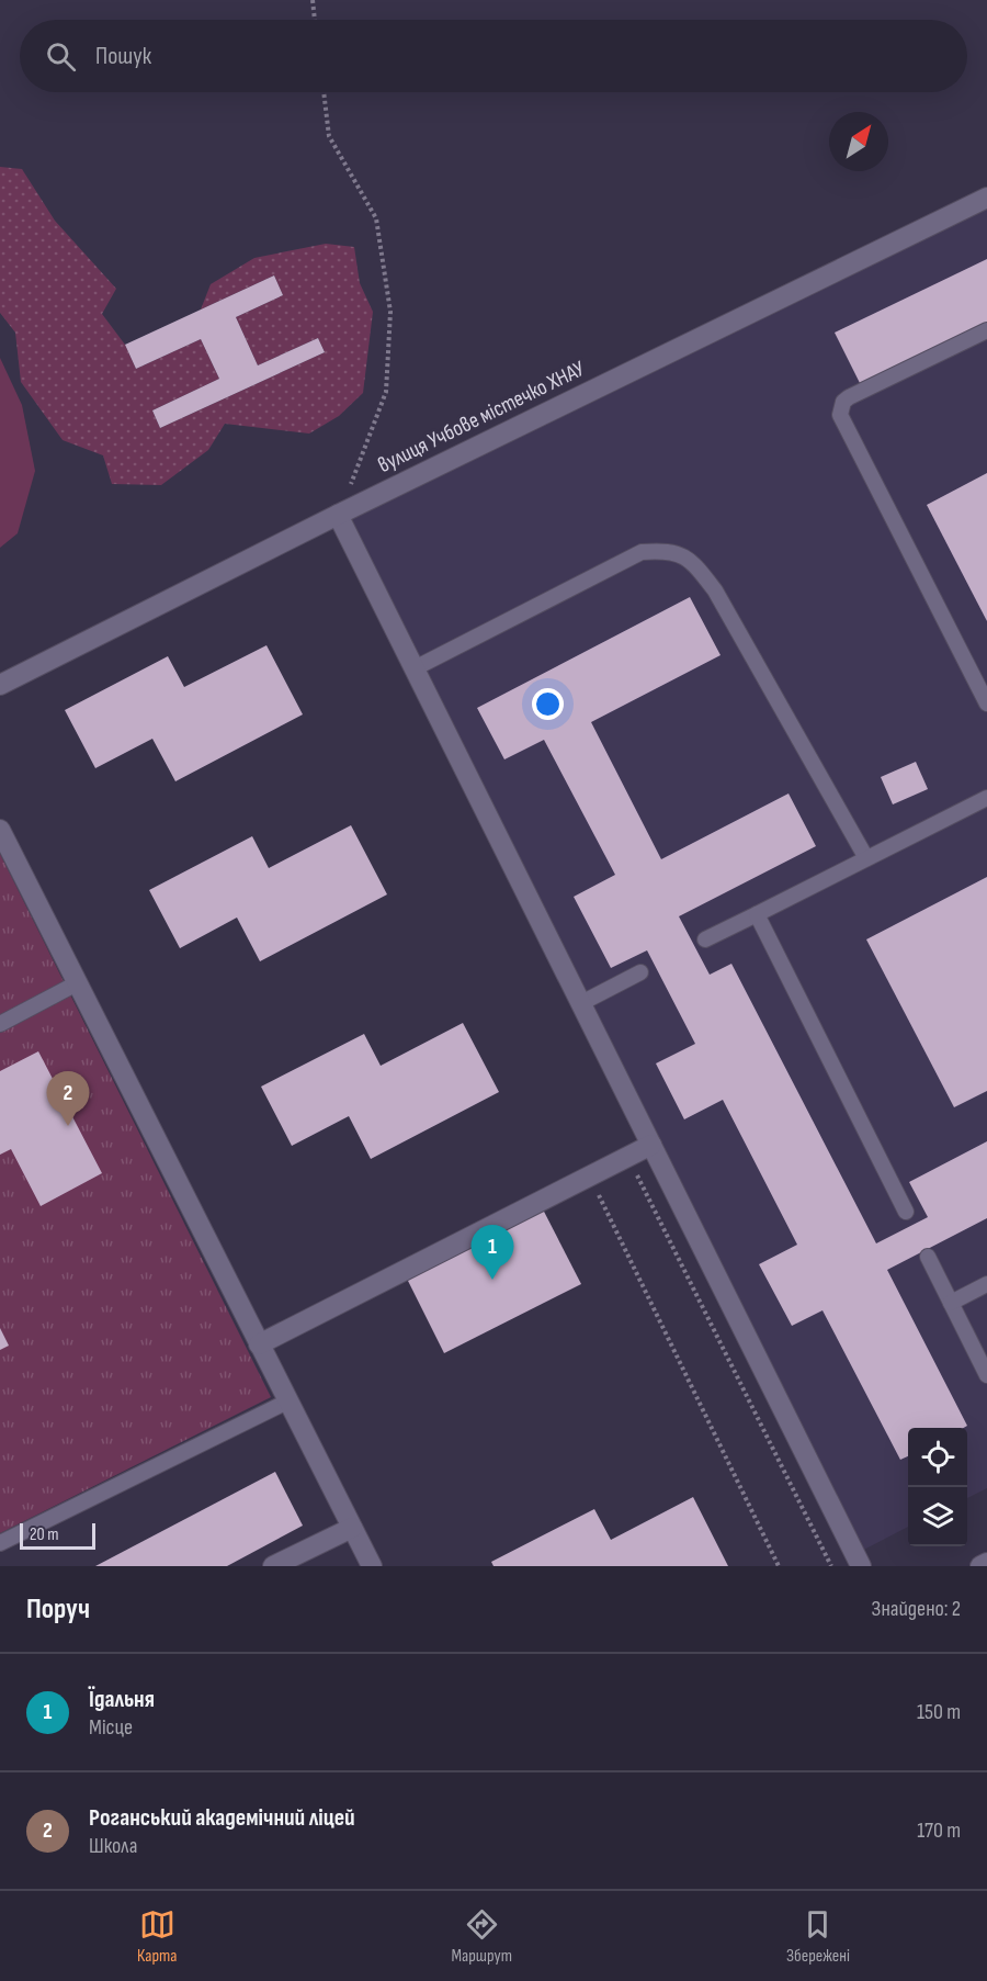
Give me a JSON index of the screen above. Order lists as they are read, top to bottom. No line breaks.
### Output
{"streets":{"street":["вулиця Учбове містечко ХНАУ"]},"scale_bar":"20 m","north":"top right","page":{"search":"Пошук","pins":["2","1"],"scale":"20 m","heading":["Поруч","Знайдено: 2"],"list":[{"mark":"1","name":"Їдальня","note":"Місце","value":"150 m"},{"mark":"2","name":"Роганський академічний ліцей","note":"Школа","value":"170 m"}],"nav":["Карта","Маршрут","Збережені"]}}
